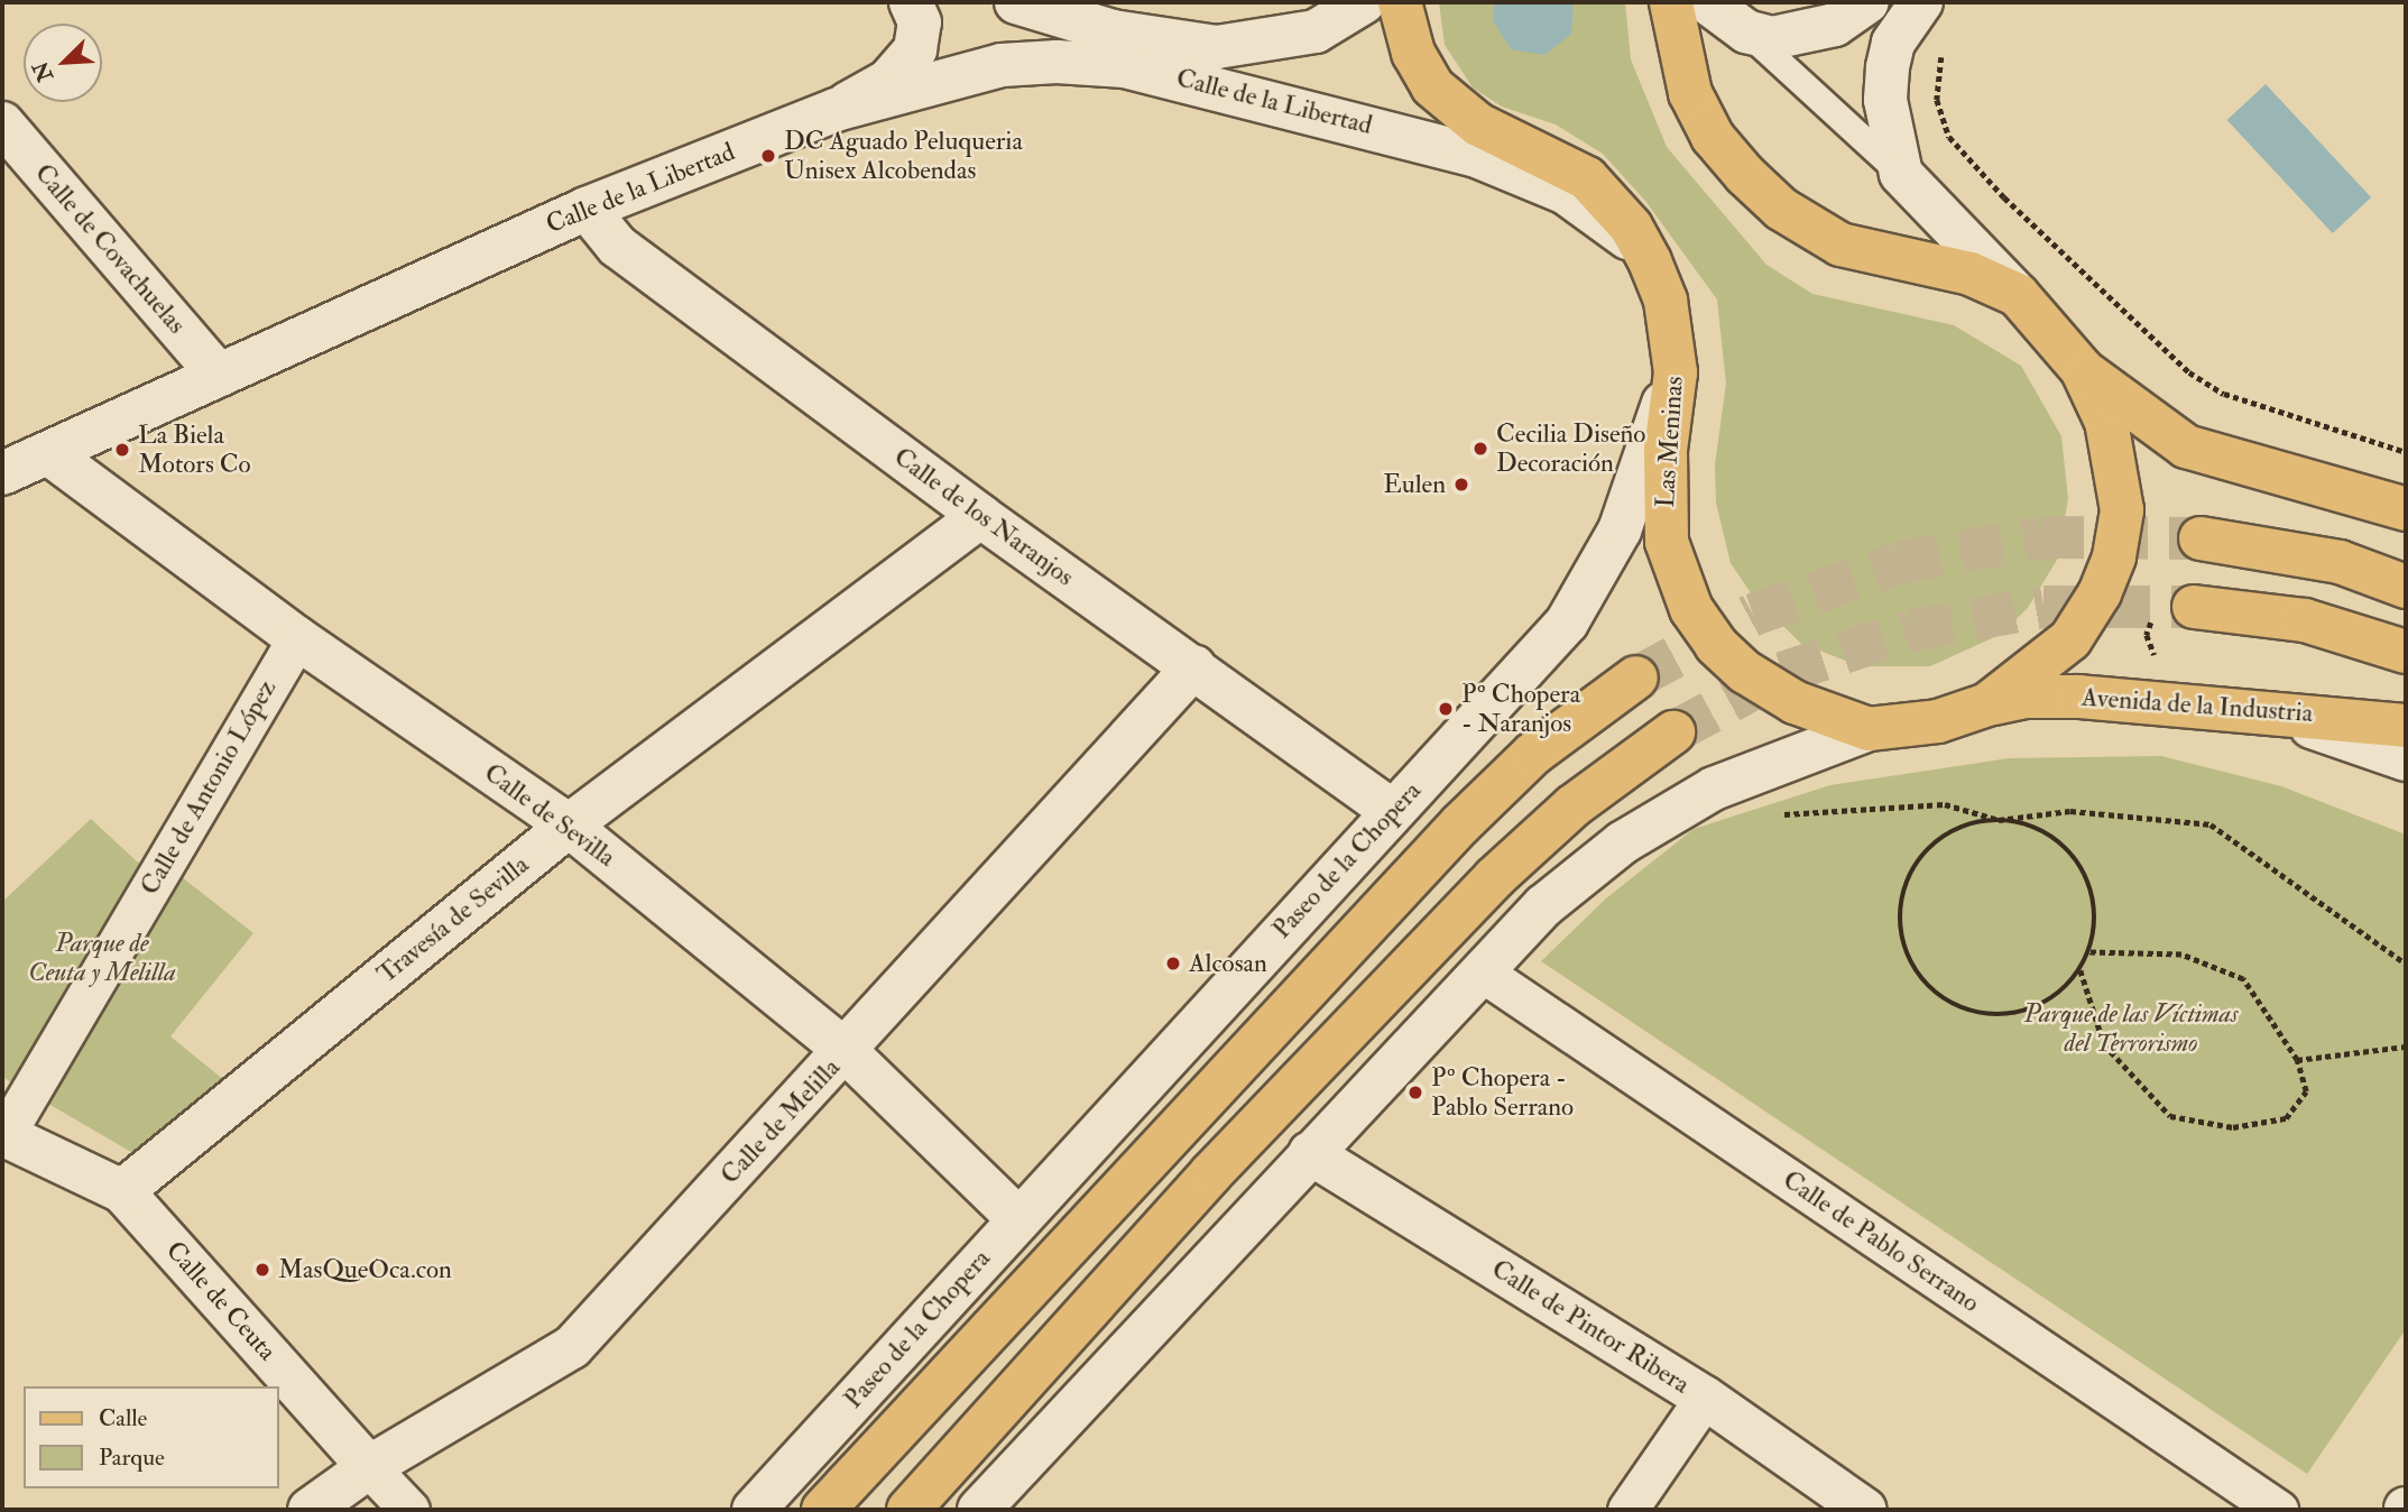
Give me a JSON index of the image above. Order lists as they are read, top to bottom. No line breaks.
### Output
{"streets":{"main road":["Las Meninas","Avenida de la Industria"],"street":["Calle de la Libertad","Calle de Covachuelas","Calle de los Naranjos","Calle de Antonio López","Calle de Sevilla","Paseo de la Chopera","Travesía de Sevilla","Calle de Melilla","Calle de Pablo Serrano","Calle de Ceuta","Calle de Pintor Ribera"]},"crossings":[["Calle de la Libertad","Calle de Covachuelas"],["Calle de la Libertad","Las Meninas"],["Calle de la Libertad","Calle de los Naranjos"],["Calle de la Libertad","Calle de Sevilla"],["Las Meninas","Avenida de la Industria"],["Las Meninas","Paseo de la Chopera"],["Calle de los Naranjos","Paseo de la Chopera"],["Calle de los Naranjos","Travesía de Sevilla"],["Calle de los Naranjos","Calle de Melilla"],["Calle de Antonio López","Calle de Sevilla"],["Calle de Antonio López","Calle de Ceuta"],["Calle de Sevilla","Paseo de la Chopera"],["Calle de Sevilla","Travesía de Sevilla"],["Calle de Sevilla","Calle de Melilla"],["Travesía de Sevilla","Calle de Ceuta"],["Calle de Melilla","Calle de Ceuta"]],"parks":["Parque de Ceuta y Melilla","Parque de las Víctimas del Terrorismo"],"places":["DC Aguado Peluqueria Unisex Alcobendas","Cecilia Diseño Decoración","La Biela Motors Co","Eulen","Pº Chopera - Naranjos","Alcosan","Pº Chopera - Pablo Serrano","MasQueOca.con"],"legend":["Calle","Parque"],"north":"bottom left"}
